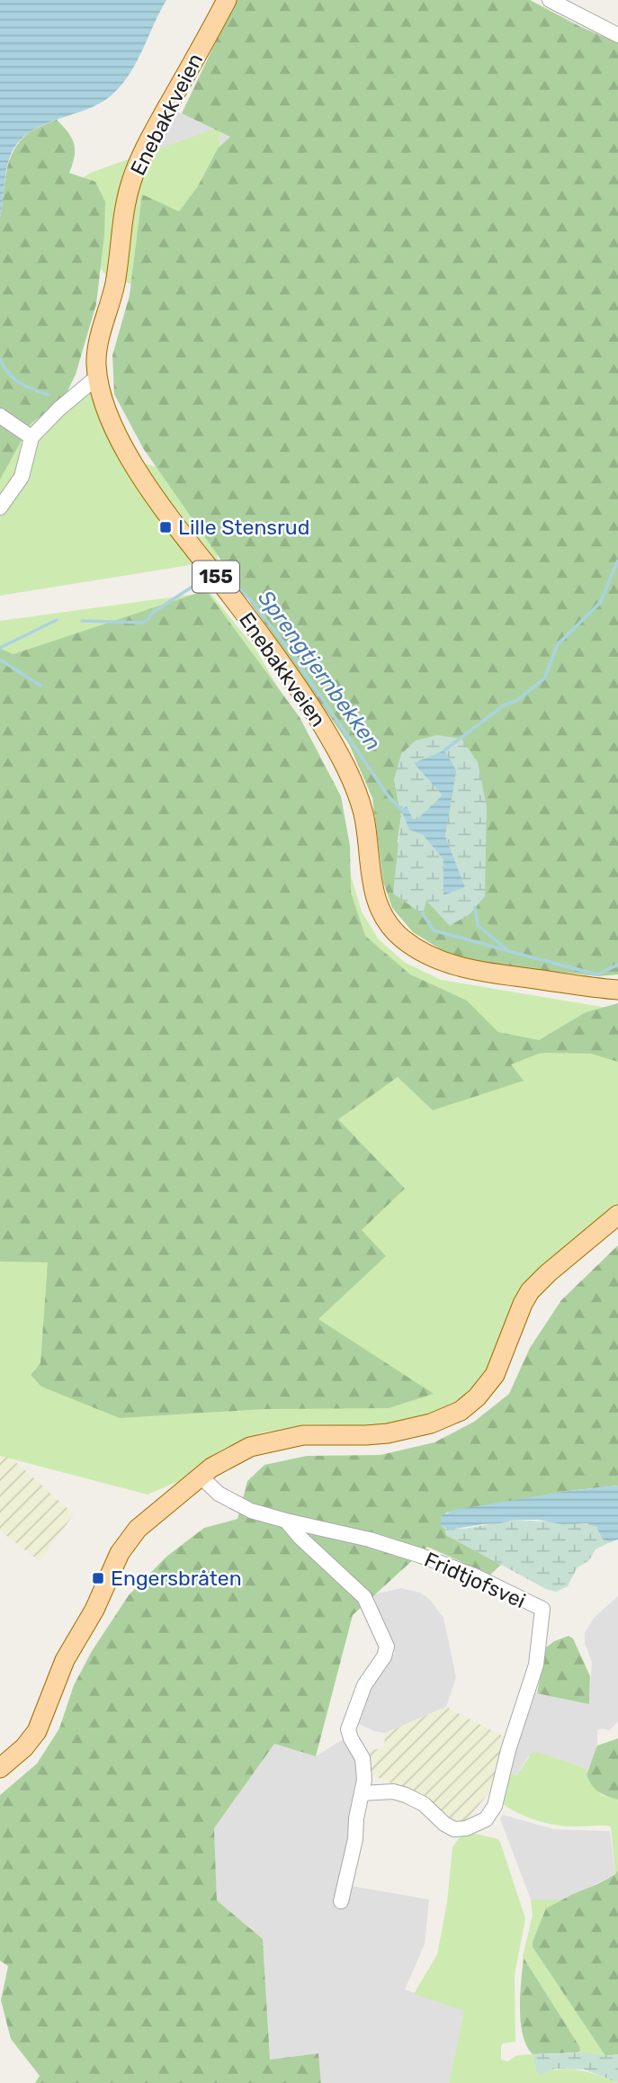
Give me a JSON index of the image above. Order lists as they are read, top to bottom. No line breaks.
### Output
{"streets":{"main road":["Enebakkveien","155"],"street":["Fridtjofsvei"]},"water":["Sprengtjernbekken"],"places":{"transit":["Lille Stensrud","Engersbråten"]}}
